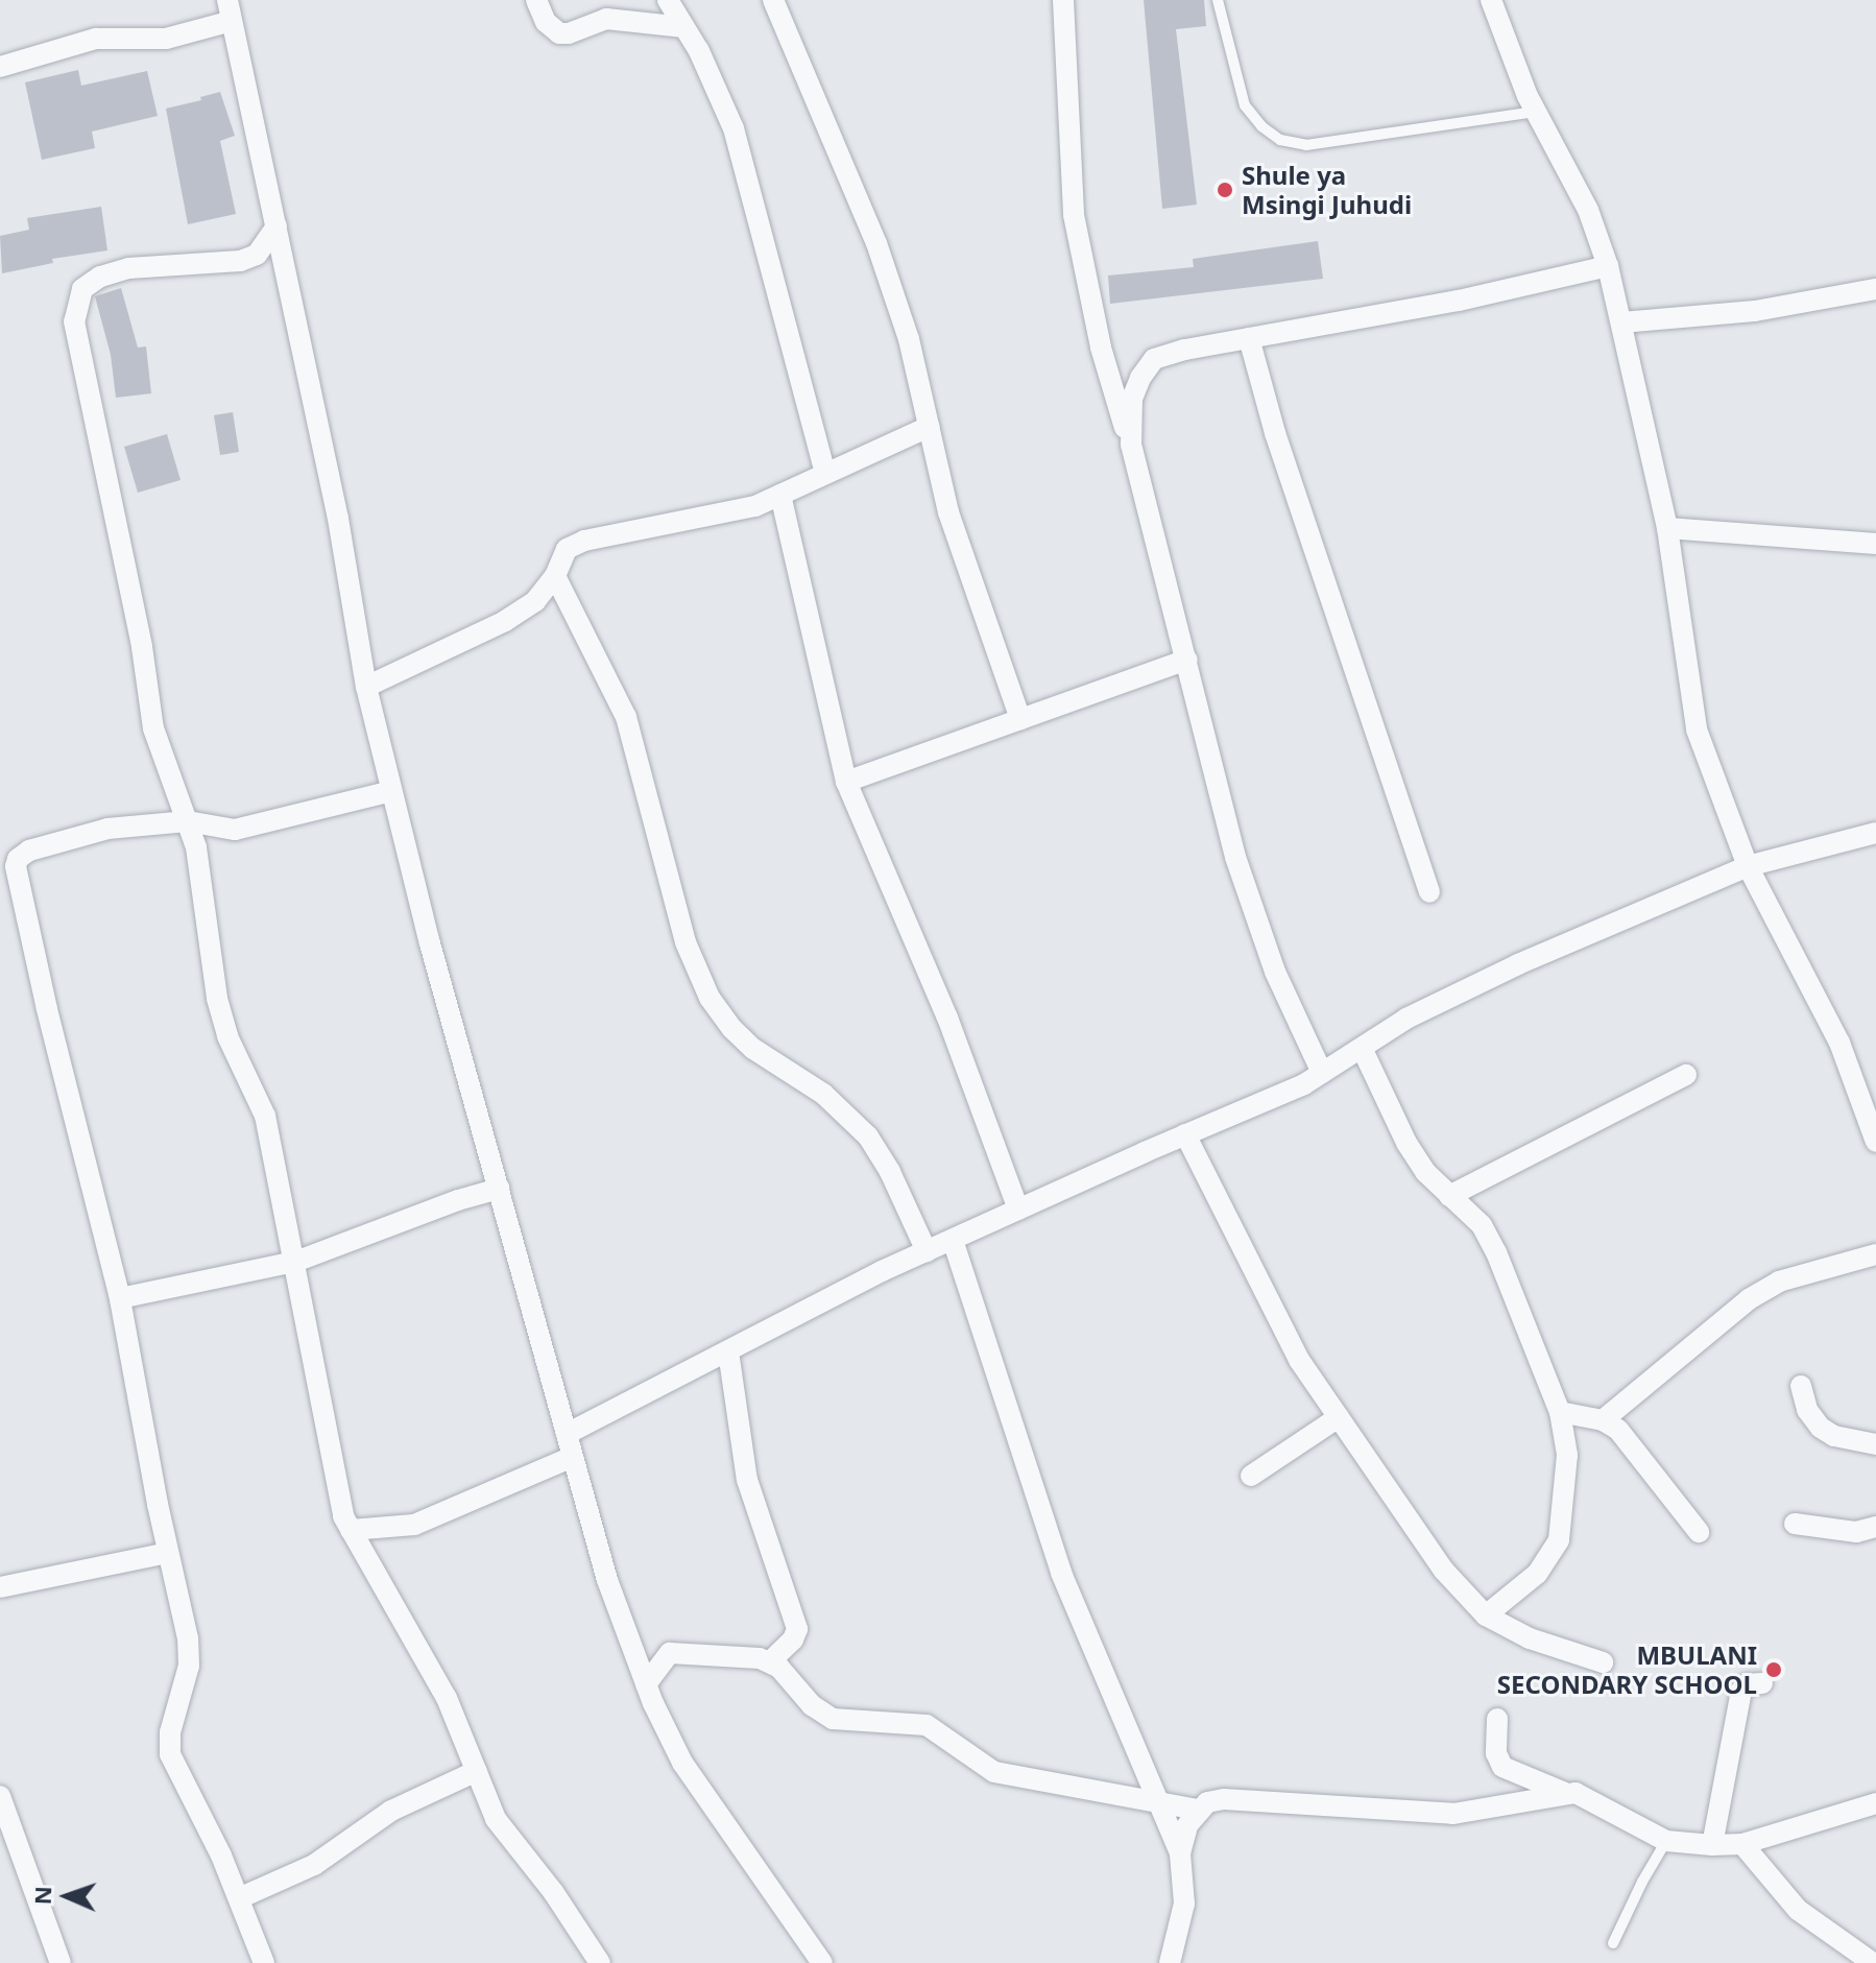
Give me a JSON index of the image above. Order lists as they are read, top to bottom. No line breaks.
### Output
{"places":["Shule ya Msingi Juhudi","MBULANI SECONDARY SCHOOL"],"north":"left"}
